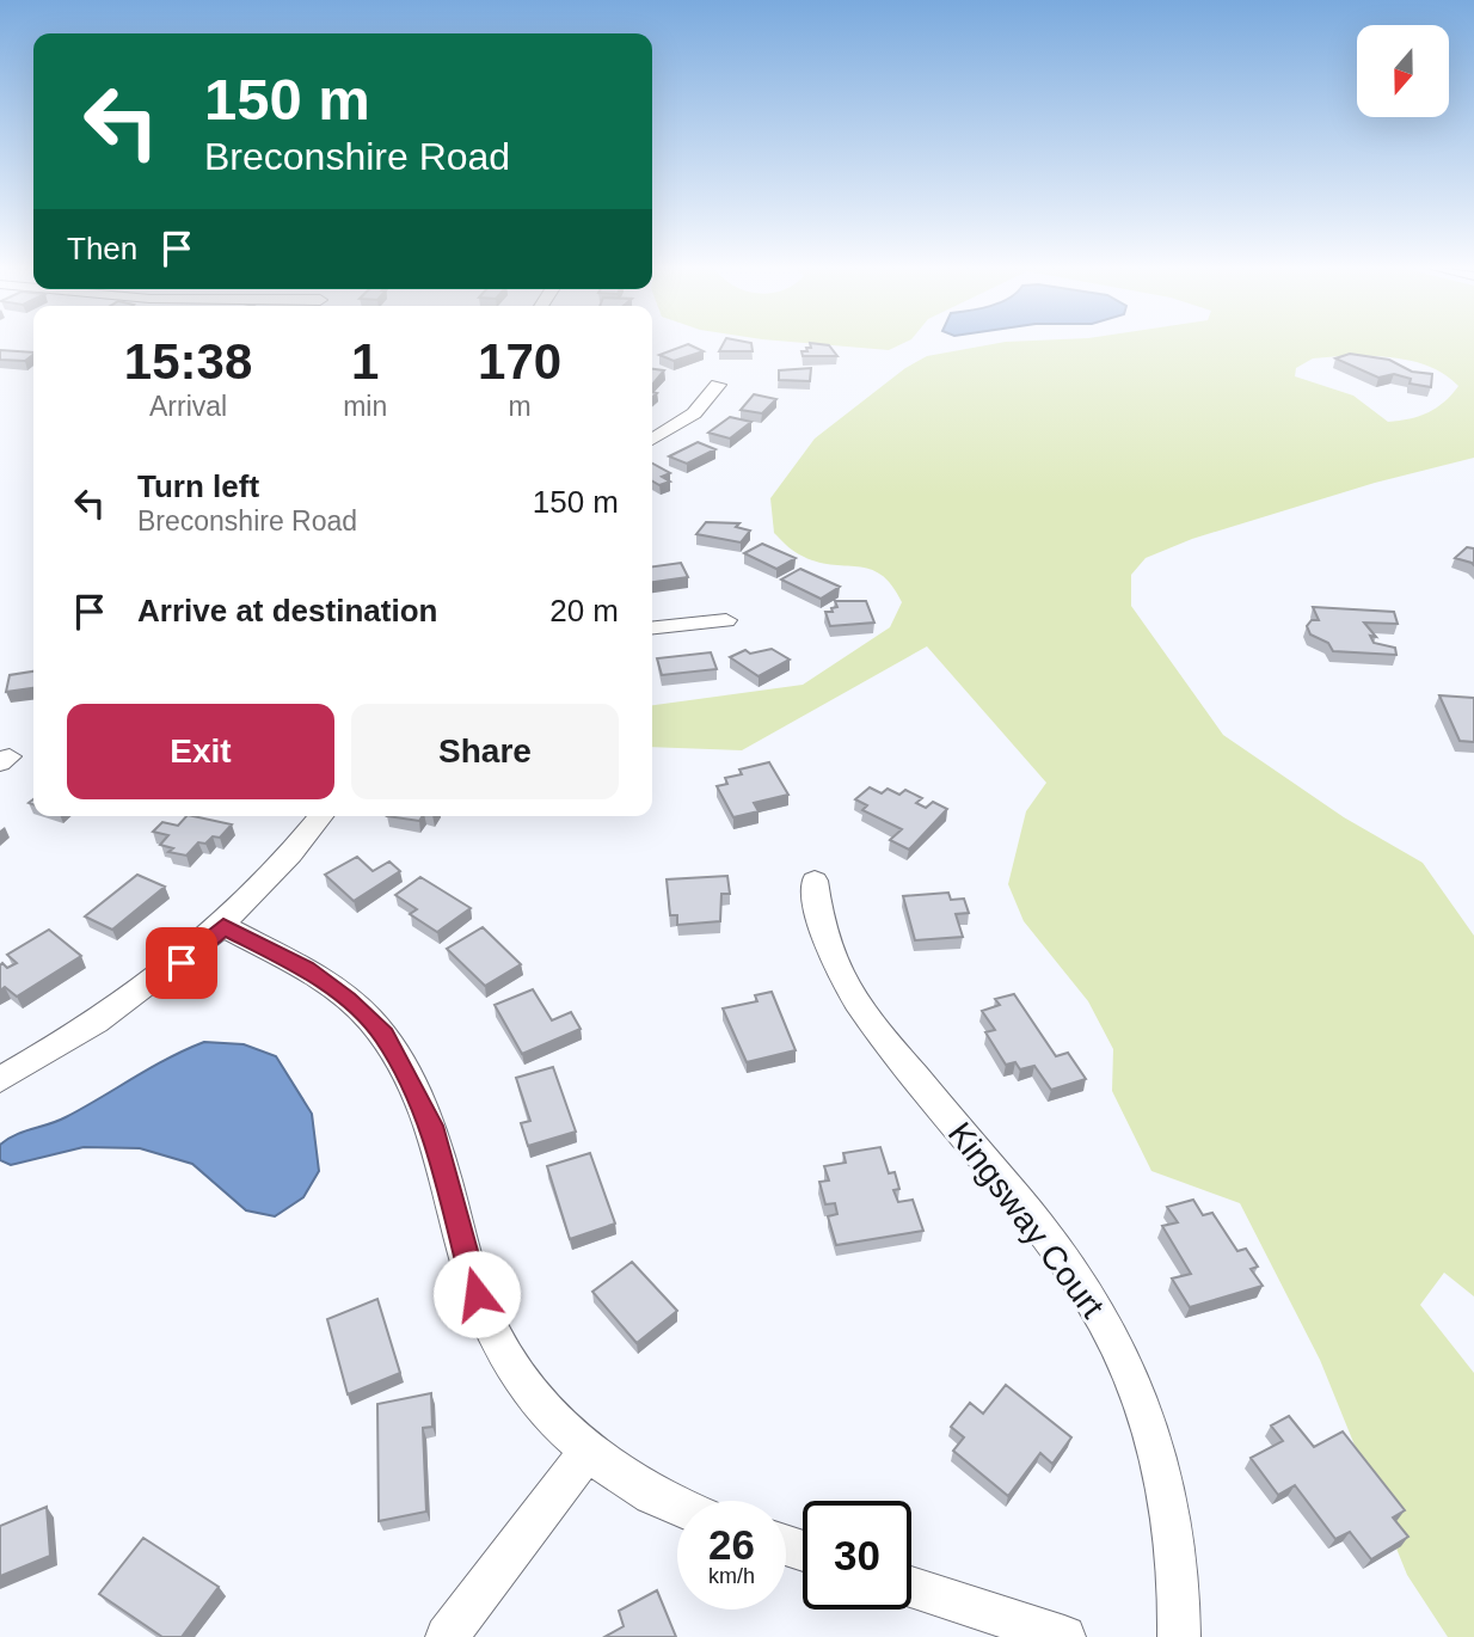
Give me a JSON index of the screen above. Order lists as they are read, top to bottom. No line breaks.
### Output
{"streets":{"street":["Kingsway Court"]},"north":"bottom","page":{"turn":["150 m","Breconshire Road"],"then":"Then","eta":["15:38","Arrival","1","min","170","m"],"list":[{"name":"Turn left","note":"Breconshire Road","value":"150 m"},{"name":"Arrive at destination","value":"20 m"}],"buttons":["Exit","Share"],"speed":"26 km/h","limit":"30"}}
